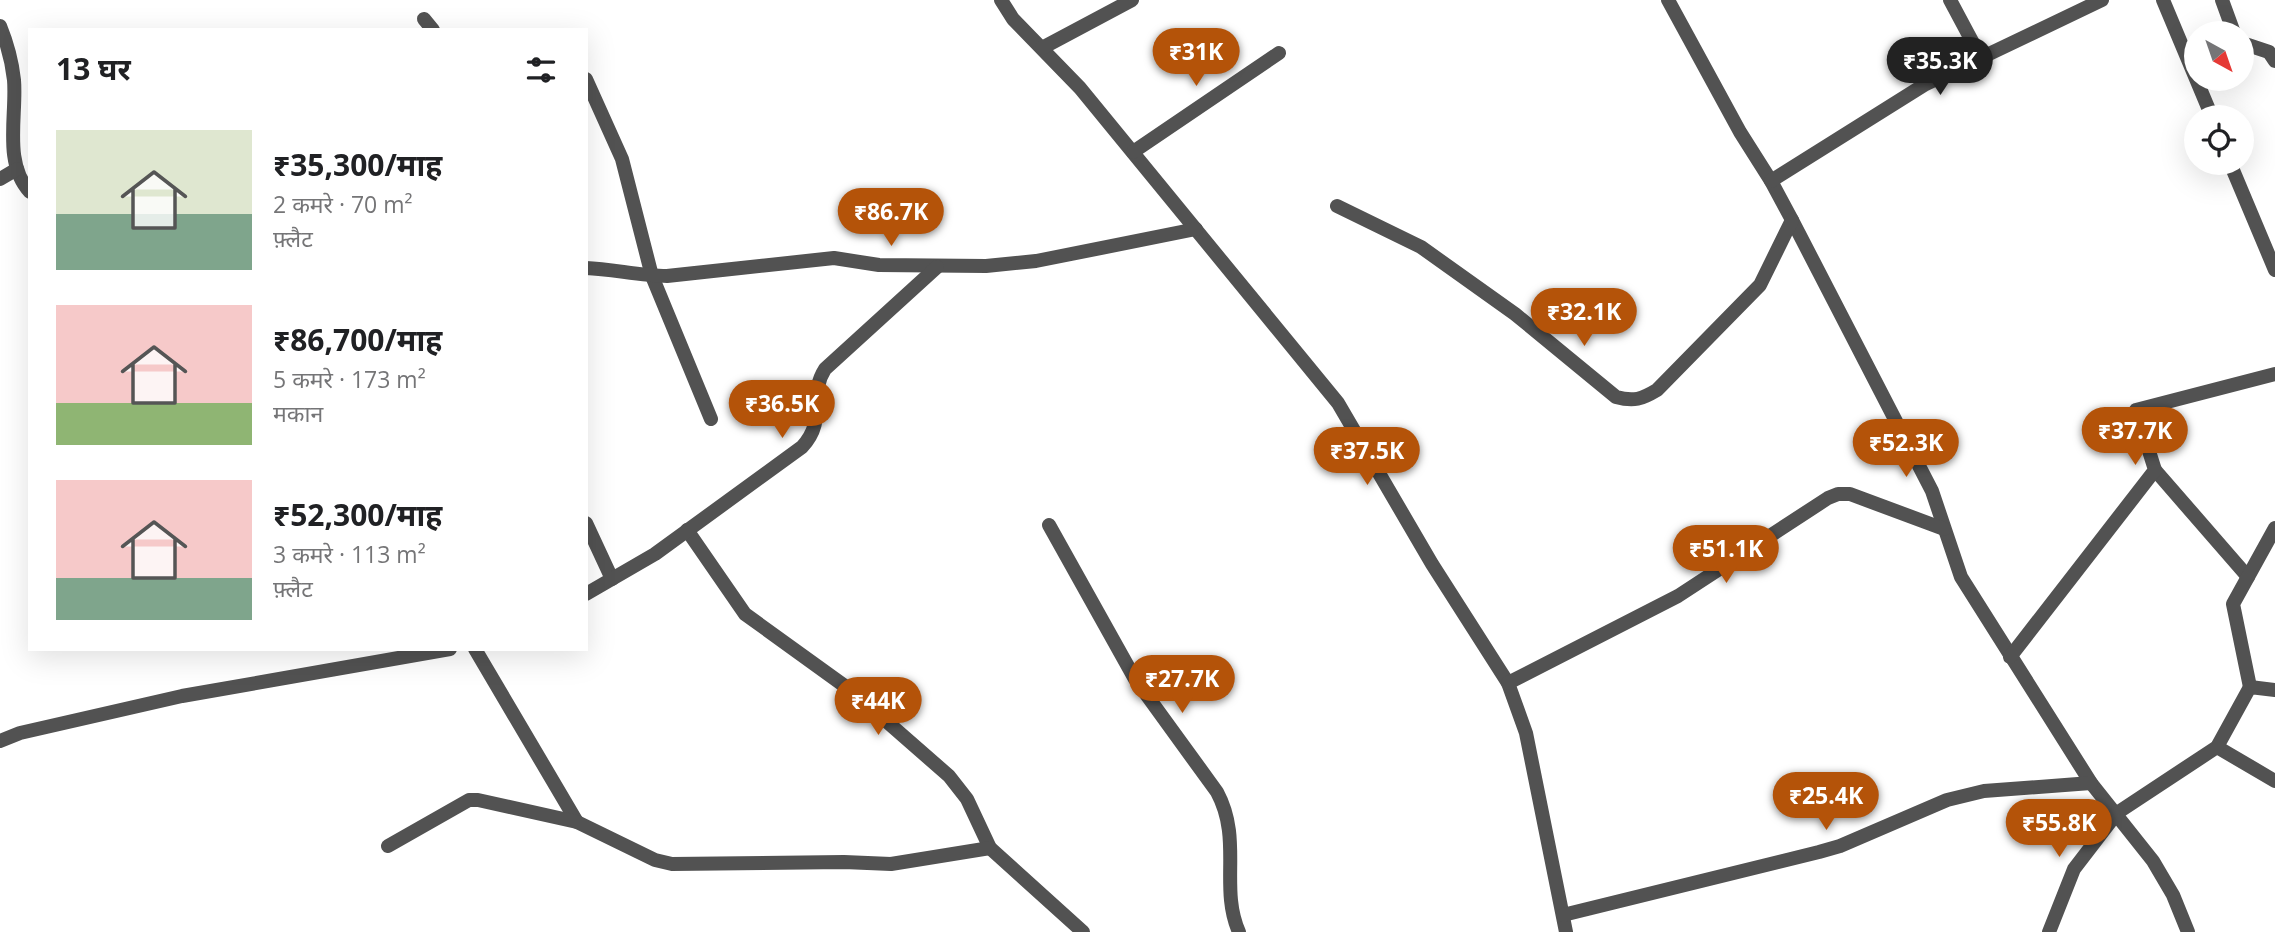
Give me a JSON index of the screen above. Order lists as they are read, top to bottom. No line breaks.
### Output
{"north":"bottom right","page":{"price":["₹31K","₹35.3K","₹86.7K","₹32.1K","₹36.5K","₹37.7K","₹52.3K","₹37.5K","₹51.1K","₹27.7K","₹44K","₹25.4K","₹55.8K"],"heading":"13 घर","list":[{"name":"₹35,300/माह","note":"2 कमरे · 70 m² · फ़्लैट"},{"name":"₹86,700/माह","note":"5 कमरे · 173 m² · मकान"},{"name":"₹52,300/माह","note":"3 कमरे · 113 m² · फ़्लैट"}]}}
